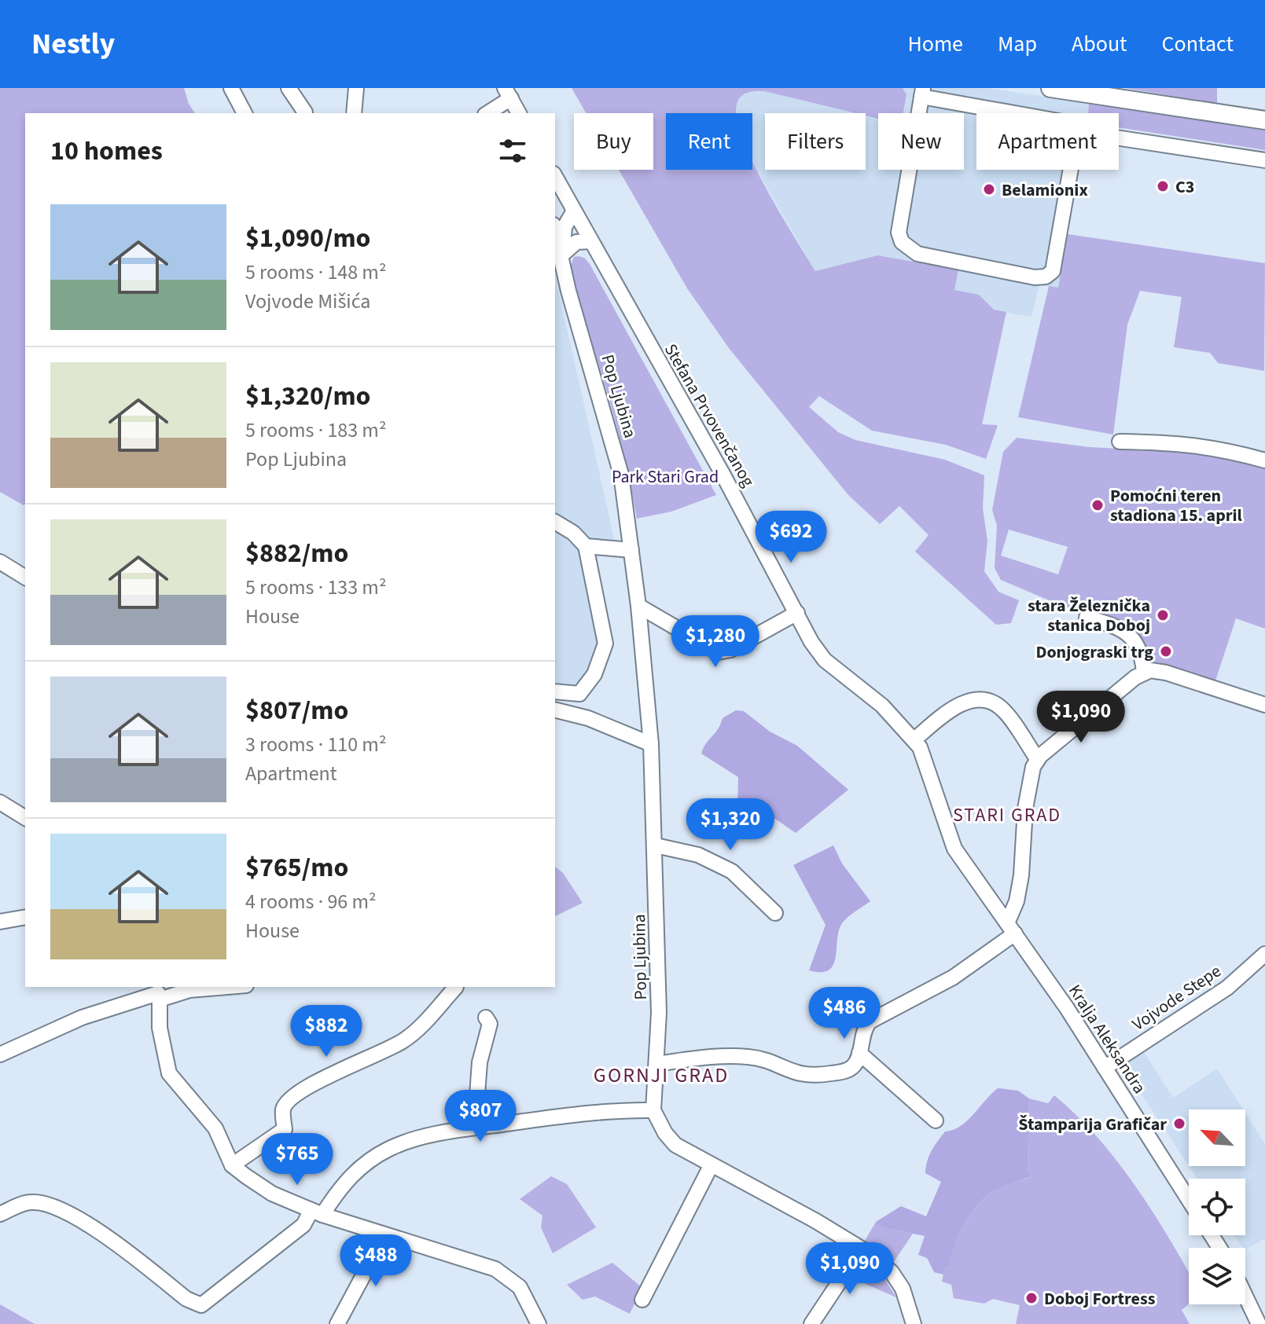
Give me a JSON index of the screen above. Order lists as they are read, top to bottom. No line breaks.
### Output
{"streets":{"street":["Pop Ljubina","Stefana Prvovenčanog","Vojvode Stepe","Kralja Aleksandra"]},"crossings":[["Stefana Prvovenčanog","Kralja Aleksandra"],["Vojvode Stepe","Kralja Aleksandra"]],"districts":["STARI GRAD","GORNJI GRAD"],"parks":["Park Stari Grad"],"places":["C3","Belamionix","Pomoćni teren stadiona 15. april","stara Železnička stanica Doboj","Donjograski trg","Štamparija Grafičar","Doboj Fortress"],"north":"top left","page":{"header":"Nestly","nav":["Home","Map","About","Contact"],"chip":["Buy","Rent","Filters","New","Apartment"],"heading":"10 homes","list":[{"name":"$1,090/mo","note":"5 rooms · 148 m² · Vojvode Mišića"},{"name":"$1,320/mo","note":"5 rooms · 183 m² · Pop Ljubina"},{"name":"$882/mo","note":"5 rooms · 133 m² · House"},{"name":"$807/mo","note":"3 rooms · 110 m² · Apartment"},{"name":"$765/mo","note":"4 rooms · 96 m² · House"}],"price":["$692","$1,280","$1,090","$1,320","$486","$882","$807","$765","$488","$1,090"]}}
